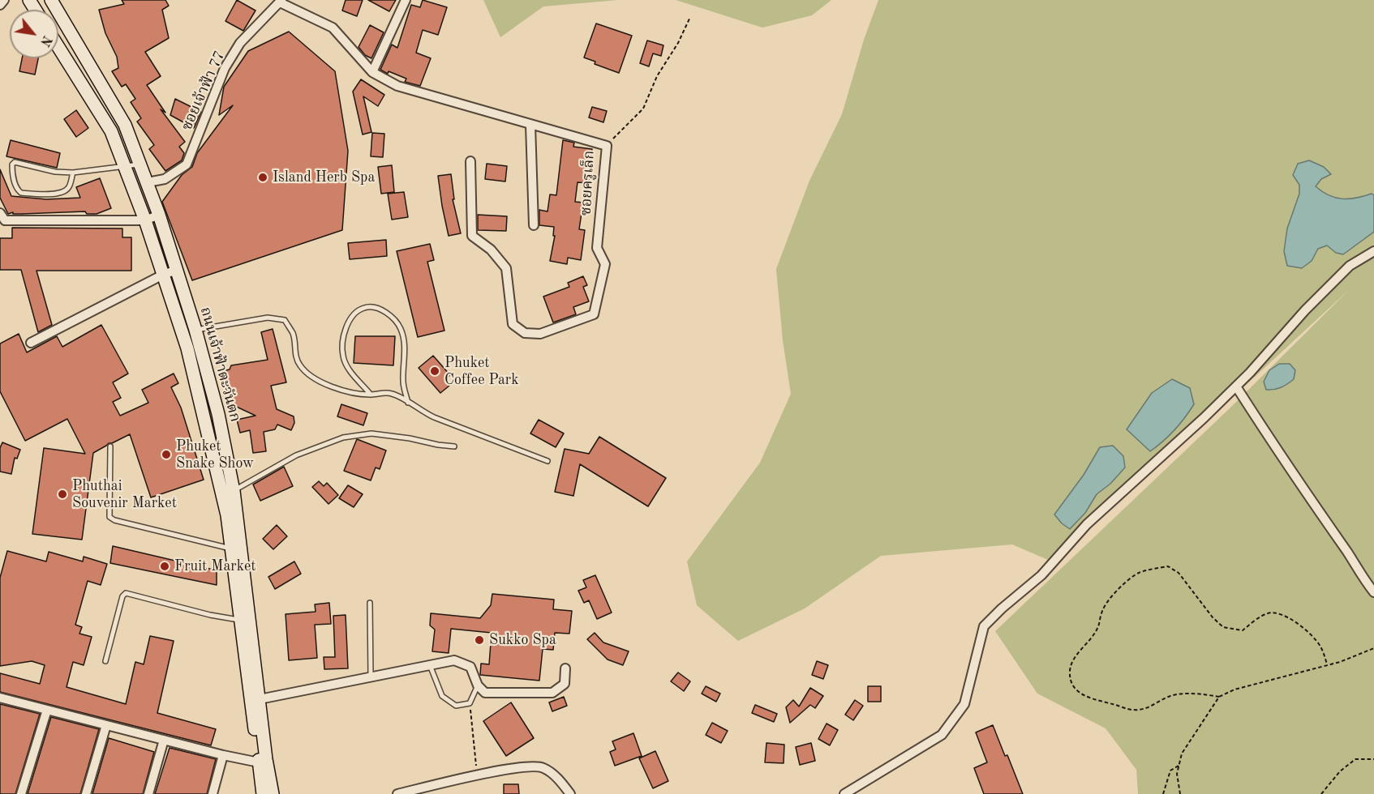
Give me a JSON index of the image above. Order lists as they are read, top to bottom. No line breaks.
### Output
{"streets":{"main road":["ถนนเจ้าฟ้าตะวันตก"],"street":["ซอยเจ้าฟ้า 77","ซอยครูเล็ก"]},"crossings":[["ซอยเจ้าฟ้า 77","ซอยครูเล็ก"],["ซอยเจ้าฟ้า 77","ถนนเจ้าฟ้าตะวันตก"]],"places":["Island Herb Spa","Phuket Coffee Park","Phuket Snake Show","Phuthai Souvenir Market","Fruit Market","Sukko Spa"],"north":"bottom right"}
